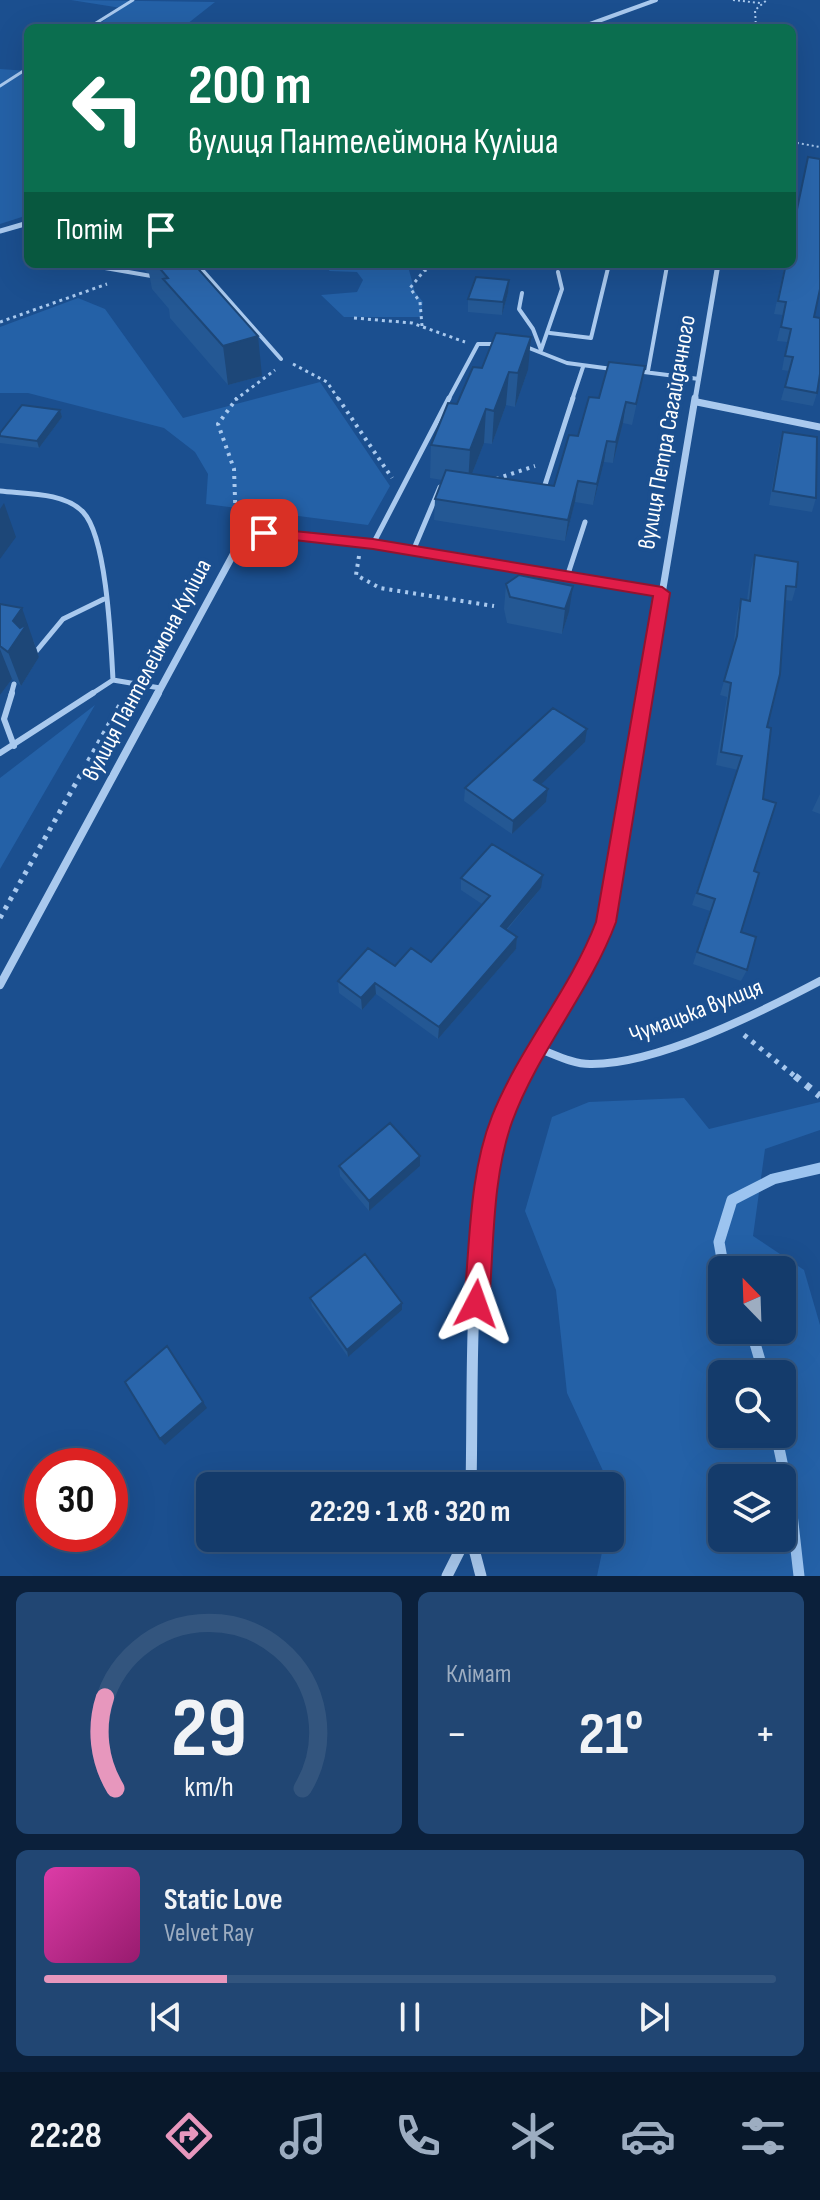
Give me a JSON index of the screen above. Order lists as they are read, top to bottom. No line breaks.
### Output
{"streets":{"street":["вулиця Петра Сагайдачного","вулиця Пантелеймона Куліша","Чумацька вулиця"]},"crossings":[["вулиця Петра Сагайдачного","Чумацька вулиця"]],"north":"top left","page":{"turn":["200 m","вулиця Пантелеймона Куліша"],"then":"Потім","limit":"30","trip":"22:29 · 1 хв · 320 m","tile":"Клімат","heat":["−","21°","+"],"song":["Static Love","Velvet Ray"],"tabs":"22:28","gauge":["29","km/h"]}}
